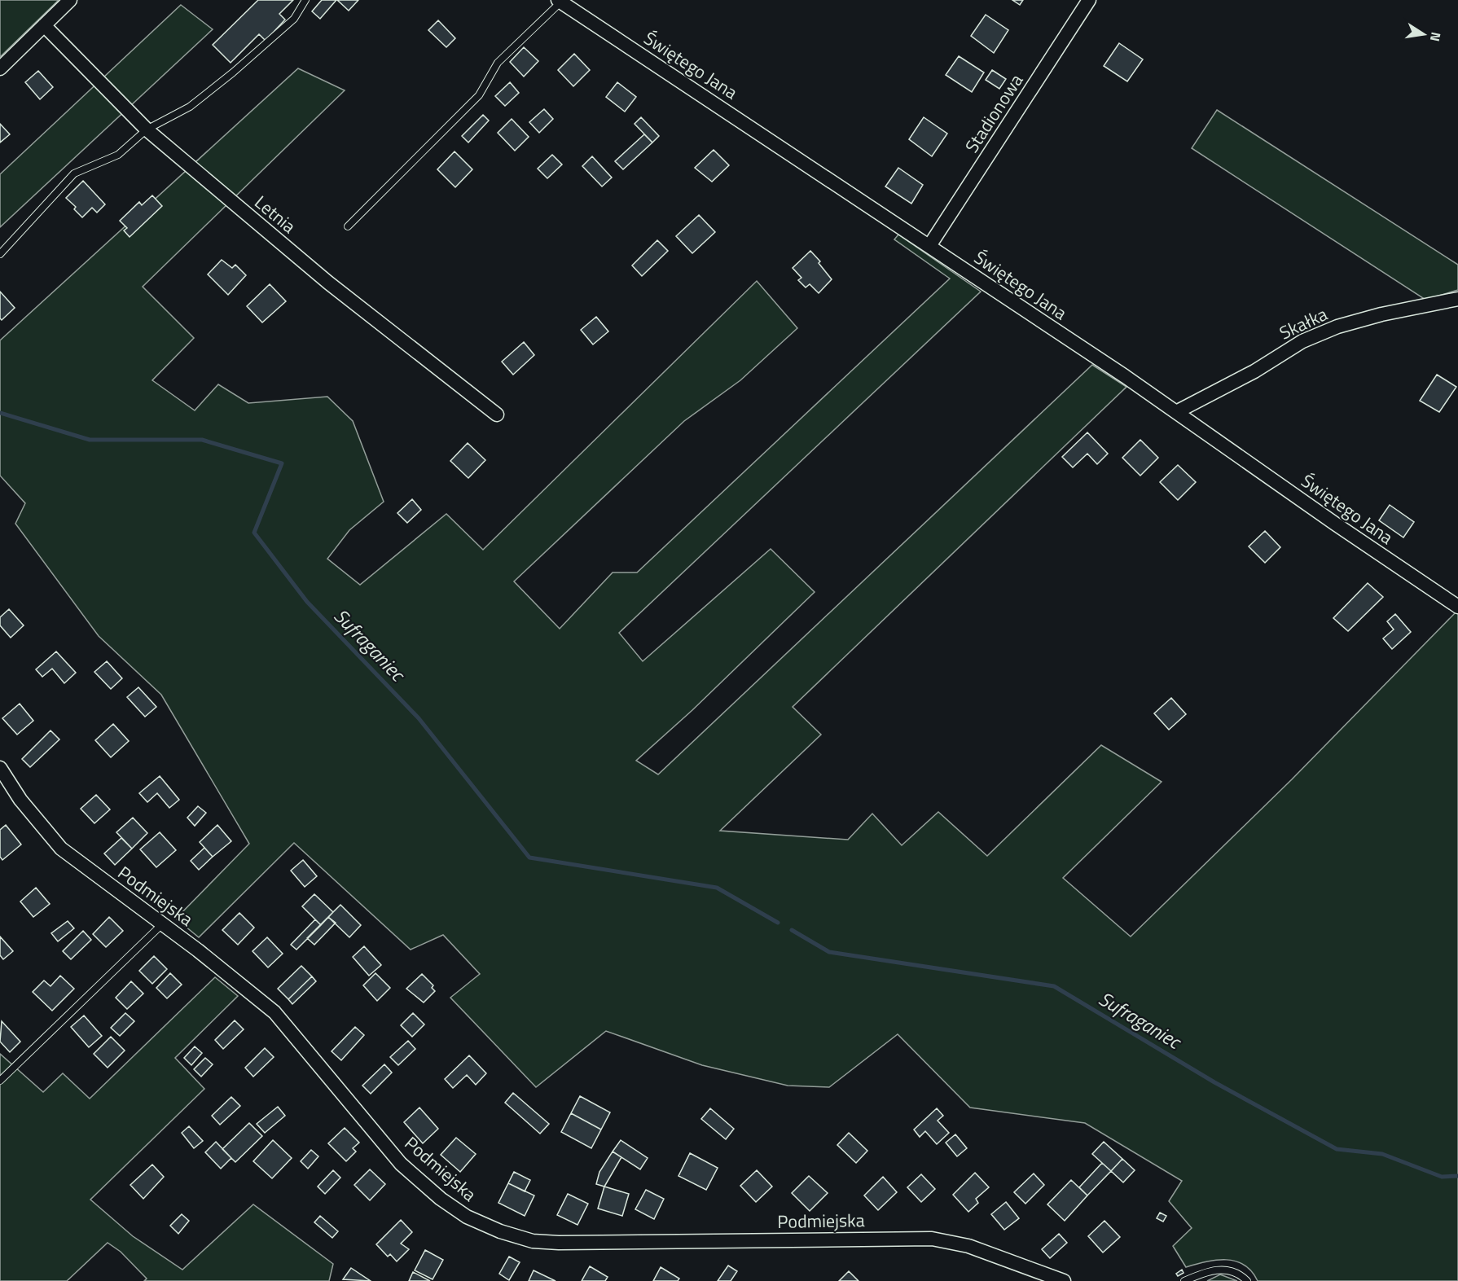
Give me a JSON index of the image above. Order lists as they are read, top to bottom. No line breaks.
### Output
{"streets":{"street":["Świętego Jana","Stadionowa","Letnia","Skałka","Podmiejska"]},"crossings":[["Świętego Jana","Stadionowa"],["Świętego Jana","Skałka"]],"water":["Sufraganiec"],"north":"right"}
